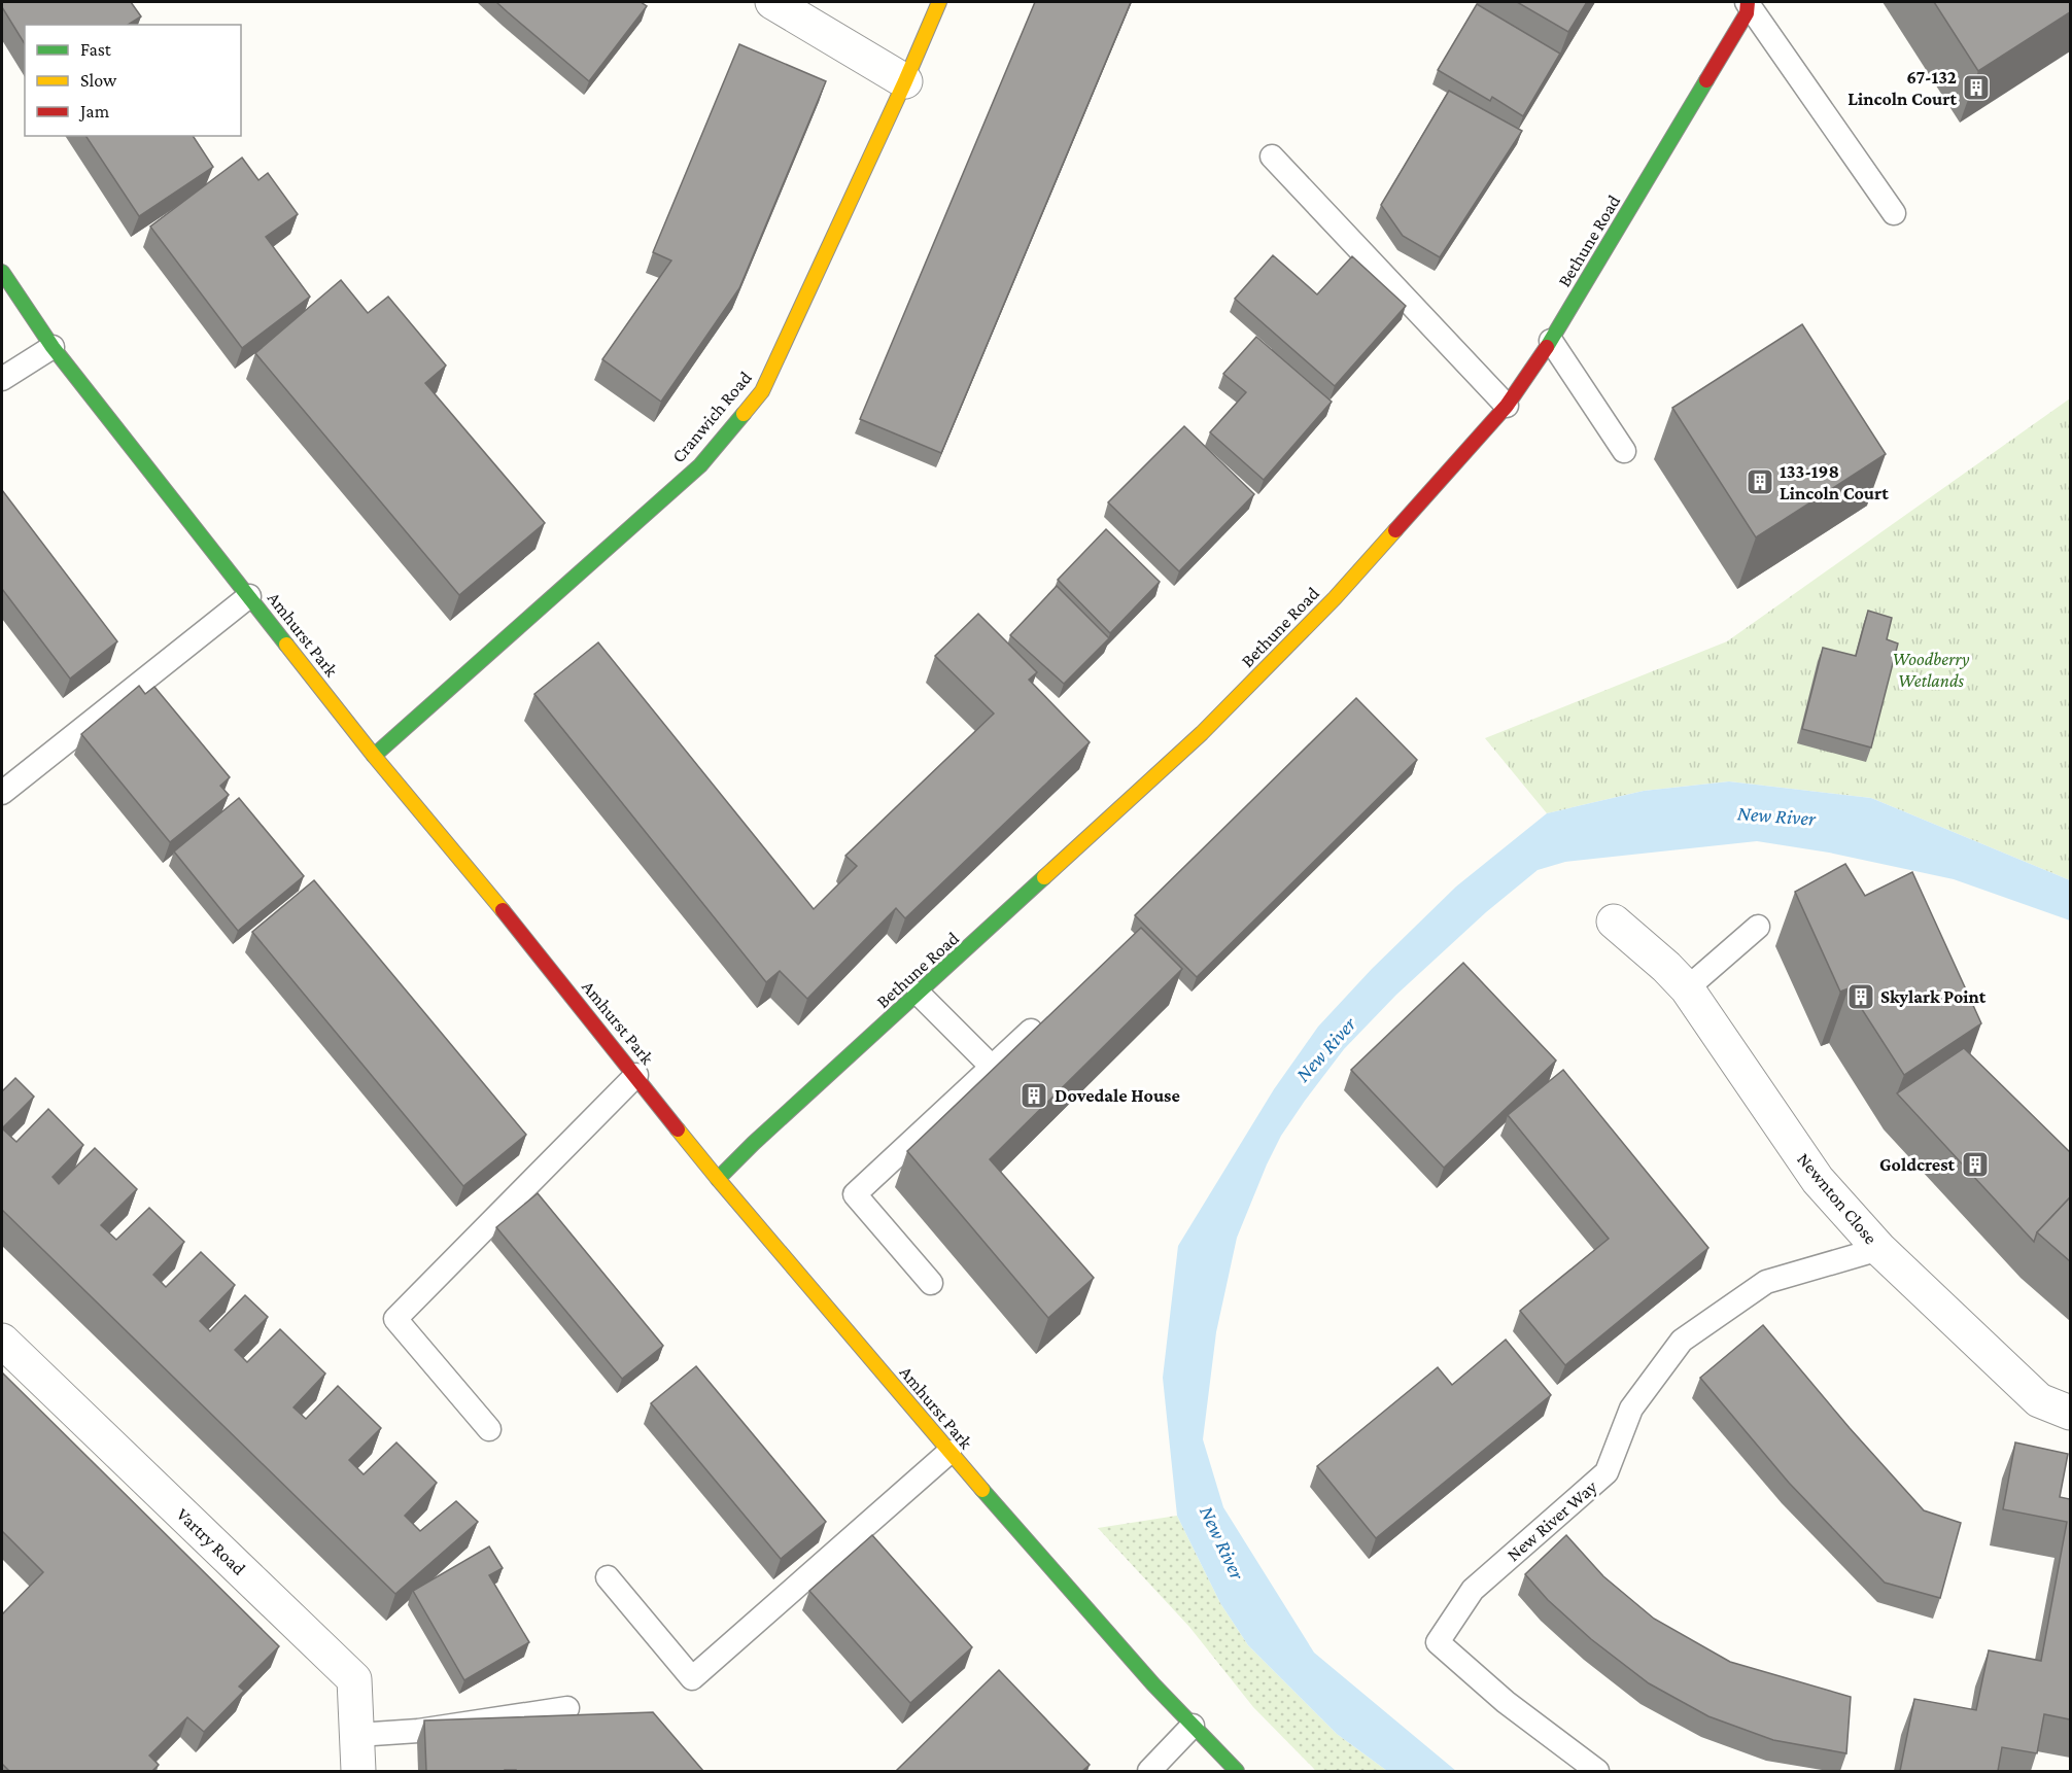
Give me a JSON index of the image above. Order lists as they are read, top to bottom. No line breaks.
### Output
{"streets":{"street":["Bethune Road","Cranwich Road","Amhurst Park","Newnton Close","Vartry Road"],"lane":["New River Way"]},"crossings":[["Bethune Road","Amhurst Park"],["Cranwich Road","Amhurst Park"],["Newnton Close","New River Way"]],"water":["New River"],"parks":["Woodberry Wetlands"],"places":{"building":["67-132 Lincoln Court","133-198 Lincoln Court","Skylark Point","Dovedale House","Goldcrest"]},"legend":["Fast","Slow","Jam"]}
